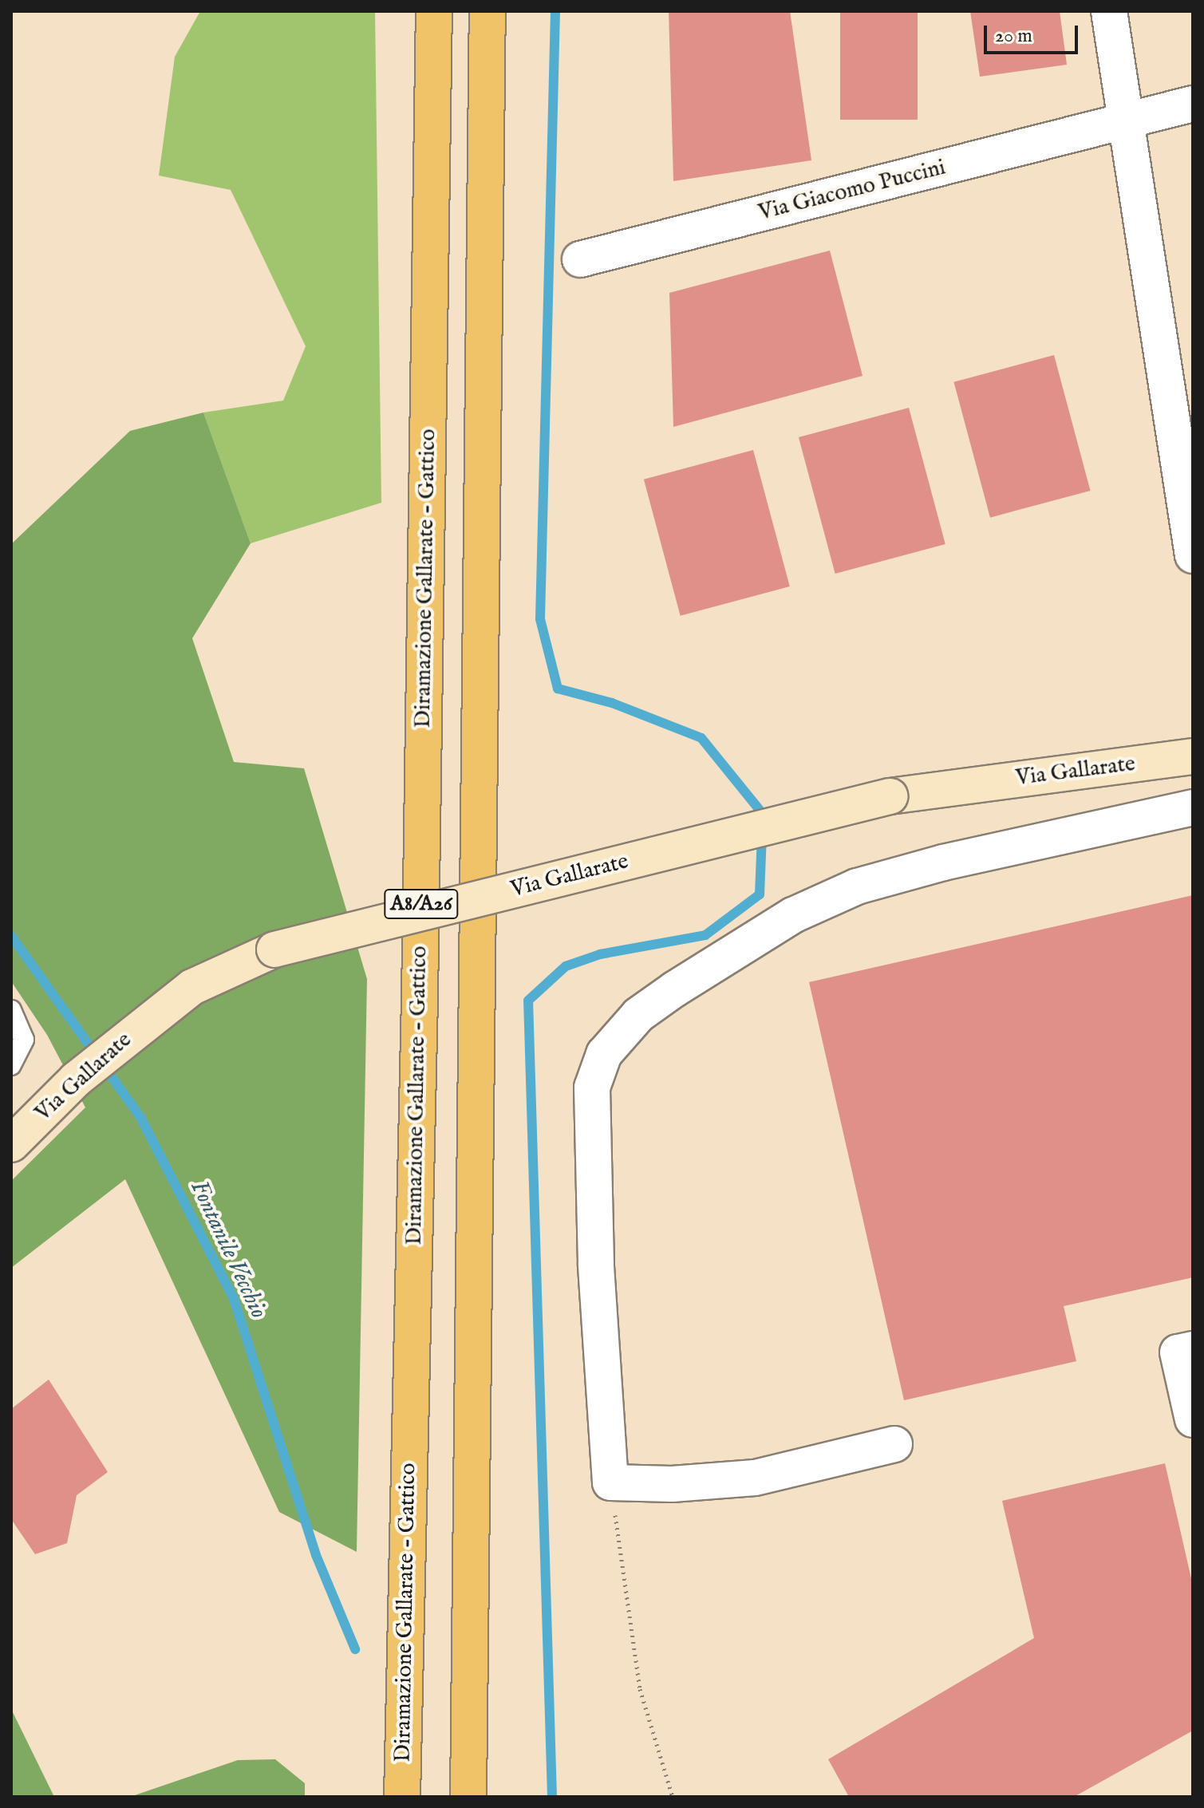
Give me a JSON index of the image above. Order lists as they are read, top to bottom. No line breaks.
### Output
{"streets":{"highway":["Diramazione Gallarate - Gattico","A8/A26"],"main road":["Via Gallarate"],"street":["Via Giacomo Puccini"]},"water":["Fontanile Vecchio"],"scale_bar":"20 m"}
